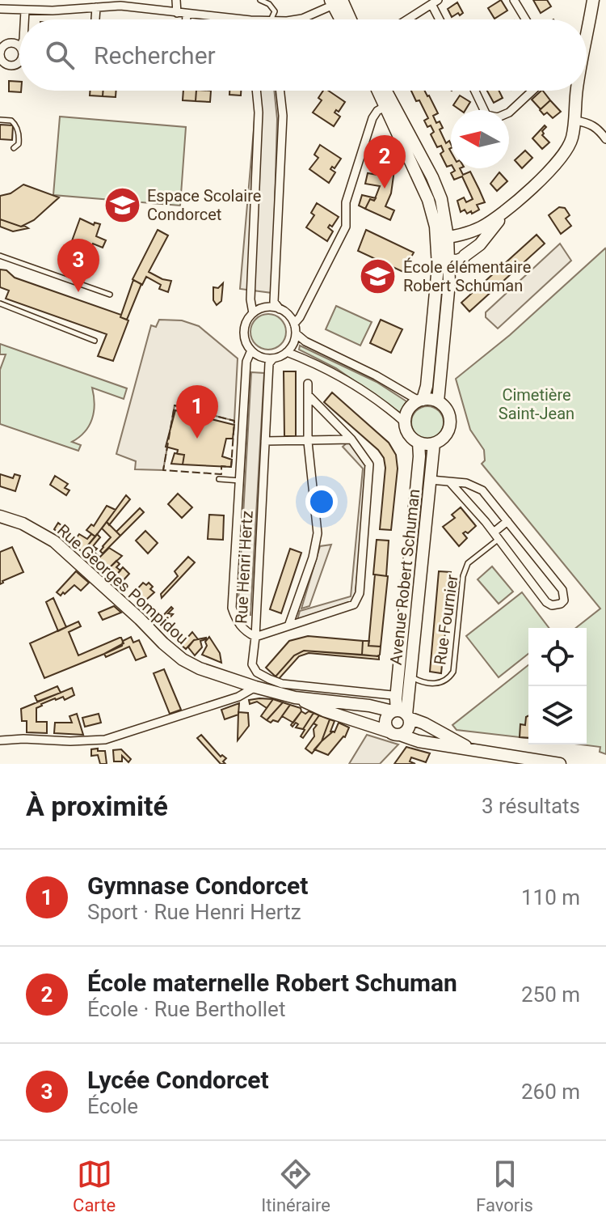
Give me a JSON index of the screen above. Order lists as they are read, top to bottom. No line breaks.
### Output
{"streets":{"main road":["Avenue Robert Schuman","Rue Georges Pompidou"],"street":["Rue Henri Hertz"],"lane":["Rue Fournier"]},"crossings":[["Avenue Robert Schuman","Rue Georges Pompidou"],["Avenue Robert Schuman","Rue Fournier"]],"parks":["Cimetière Saint-Jean"],"places":{"school or university":["Espace Scolaire Condorcet","École élémentaire Robert Schuman"]},"north":"left","page":{"search":"Rechercher","pins":["2","3","1"],"heading":["À proximité","3 résultats"],"list":[{"mark":"1","name":"Gymnase Condorcet","note":"Sport · Rue Henri Hertz","value":"110 m"},{"mark":"2","name":"École maternelle Robert Schuman","note":"École · Rue Berthollet","value":"250 m"},{"mark":"3","name":"Lycée Condorcet","note":"École","value":"260 m"}],"nav":["Carte","Itinéraire","Favoris"]}}
